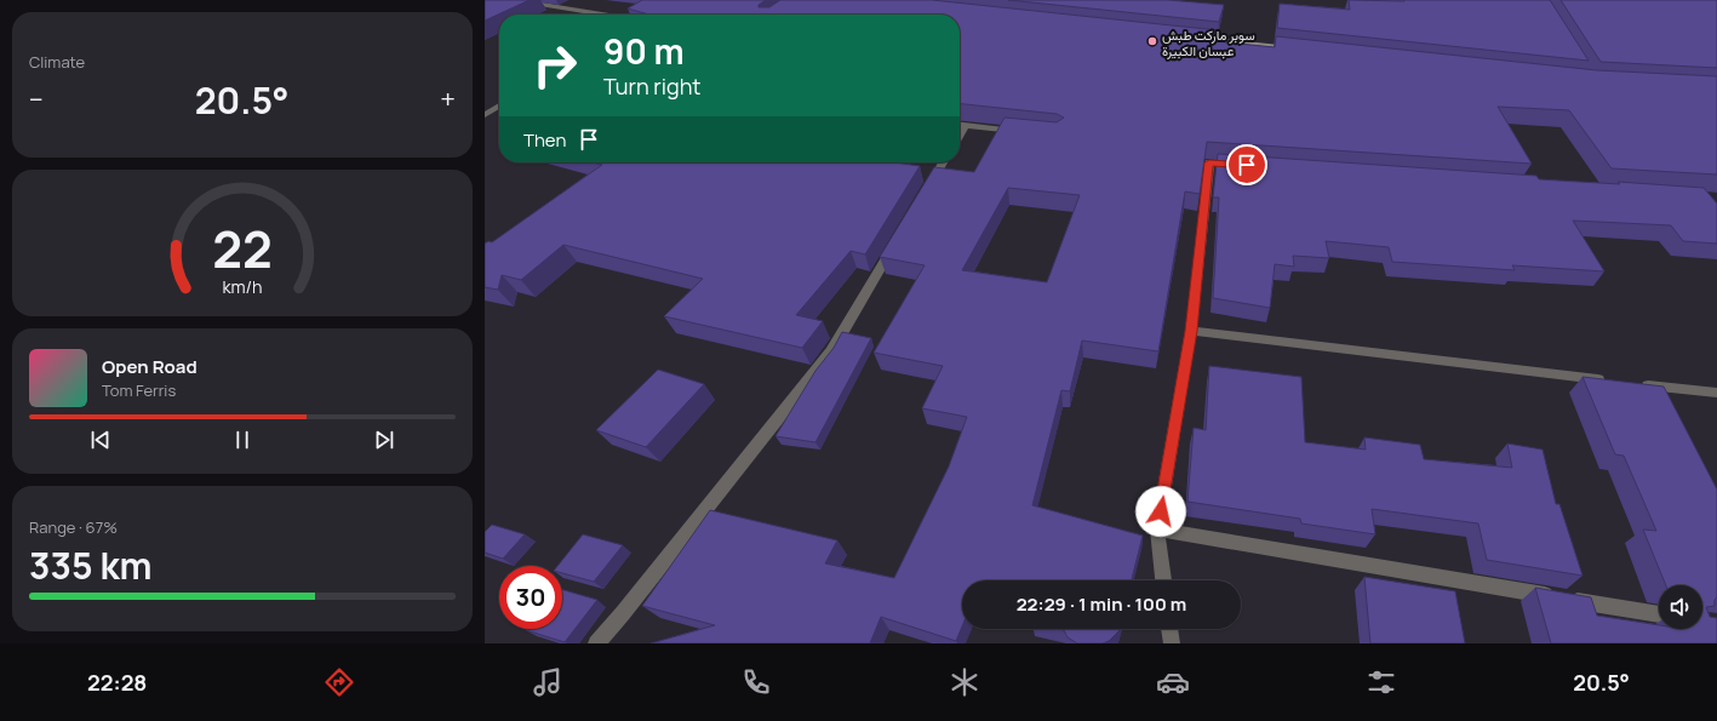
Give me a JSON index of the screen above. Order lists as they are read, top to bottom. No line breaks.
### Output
{"places":["سوبر ماركت طبش عبسان الكبيرة"],"page":{"tile":["Climate",["Range · 67%","335 km"]],"turn":["90 m","Turn right"],"heat":["−","20.5°","+"],"then":"Then","song":["Open Road","Tom Ferris"],"limit":"30","trip":"22:29 · 1 min · 100 m","tabs":["22:28","20.5°"],"gauge":["22","km/h"]}}
